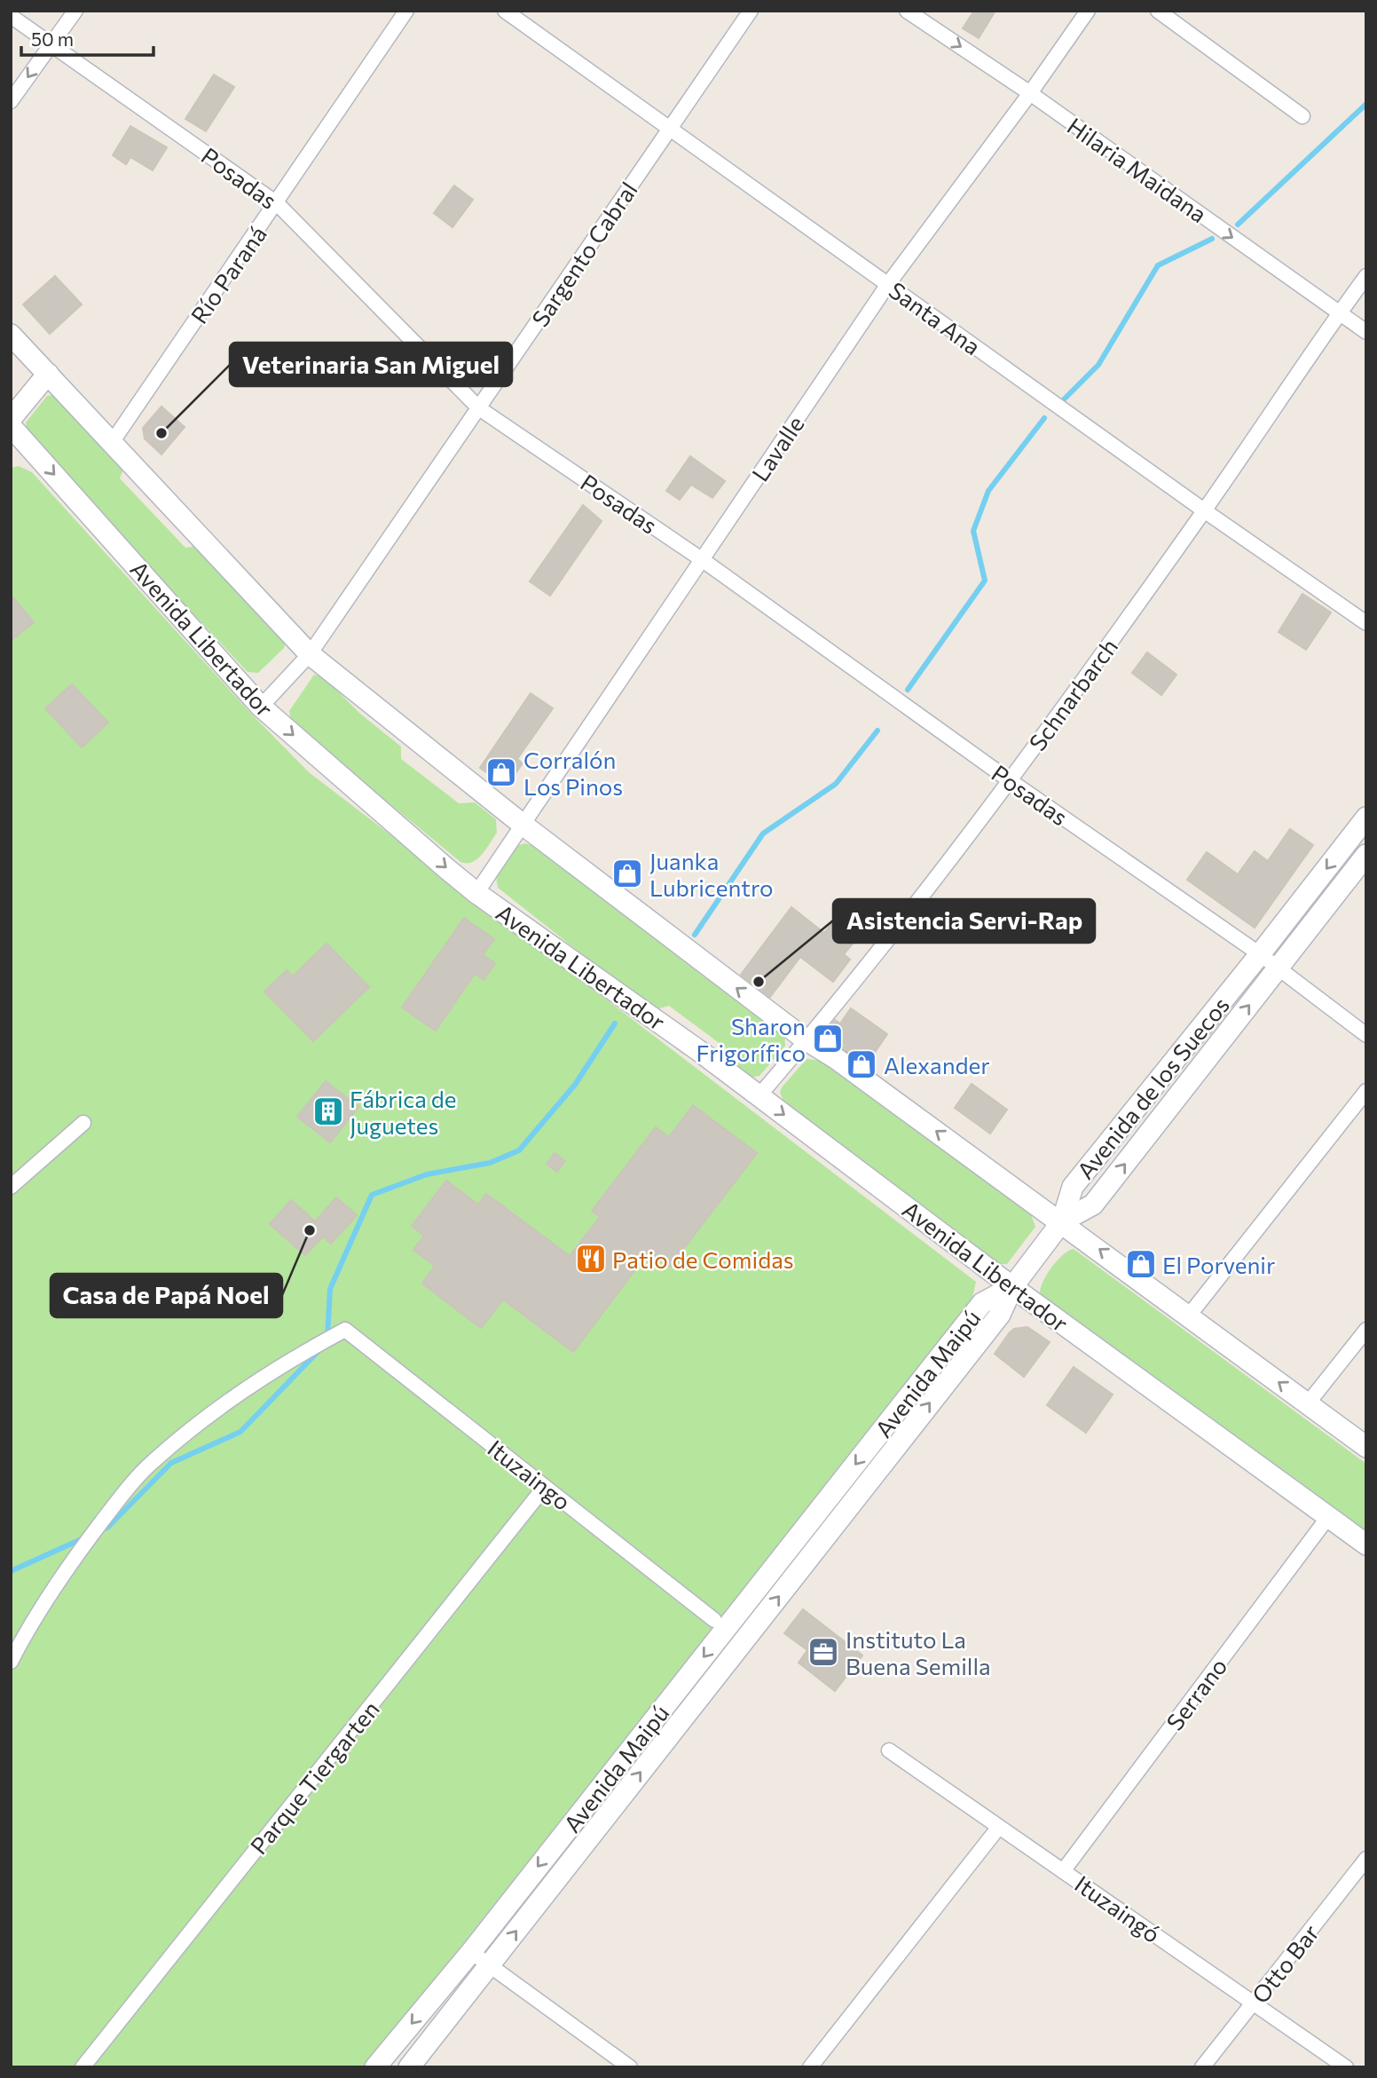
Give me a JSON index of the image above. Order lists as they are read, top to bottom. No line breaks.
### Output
{"streets":{"main road":["Avenida Libertador","Avenida de los Suecos","Avenida Maipú"],"street":["Hilaria Maidana","Posadas","Sargento Cabral","Río Paraná","Santa Ana","Lavalle","Schnarbarch","Ituzaingo","Serrano","Parque Tiergarten","Ituzaingó","Otto Bar"]},"crossings":[["Hilaria Maidana","Lavalle"],["Hilaria Maidana","Schnarbarch"],["Posadas","Sargento Cabral"],["Posadas","Río Paraná"],["Posadas","Lavalle"],["Posadas","Schnarbarch"],["Posadas","Avenida de los Suecos"],["Sargento Cabral","Santa Ana"],["Sargento Cabral","Avenida Libertador"],["Santa Ana","Lavalle"],["Santa Ana","Schnarbarch"],["Lavalle","Avenida Libertador"],["Avenida Libertador","Schnarbarch"],["Avenida Libertador","Avenida Maipú"],["Avenida Libertador","Serrano"],["Ituzaingo","Parque Tiergarten"],["Serrano","Ituzaingó"],["Ituzaingó","Otto Bar"]],"one_way":["Hilaria Maidana"],"places":{"other":["Veterinaria San Miguel","Asistencia Servi-Rap","Casa de Papá Noel"],"shop":["Corralón Los Pinos","Juanka Lubricentro","Sharon Frigorífico","Alexander","El Porvenir"],"building":["Fábrica de Juguetes"],"restaurant":["Patio de Comidas"],"office":["Instituto La Buena Semilla"]},"scale_bar":"50 m"}
